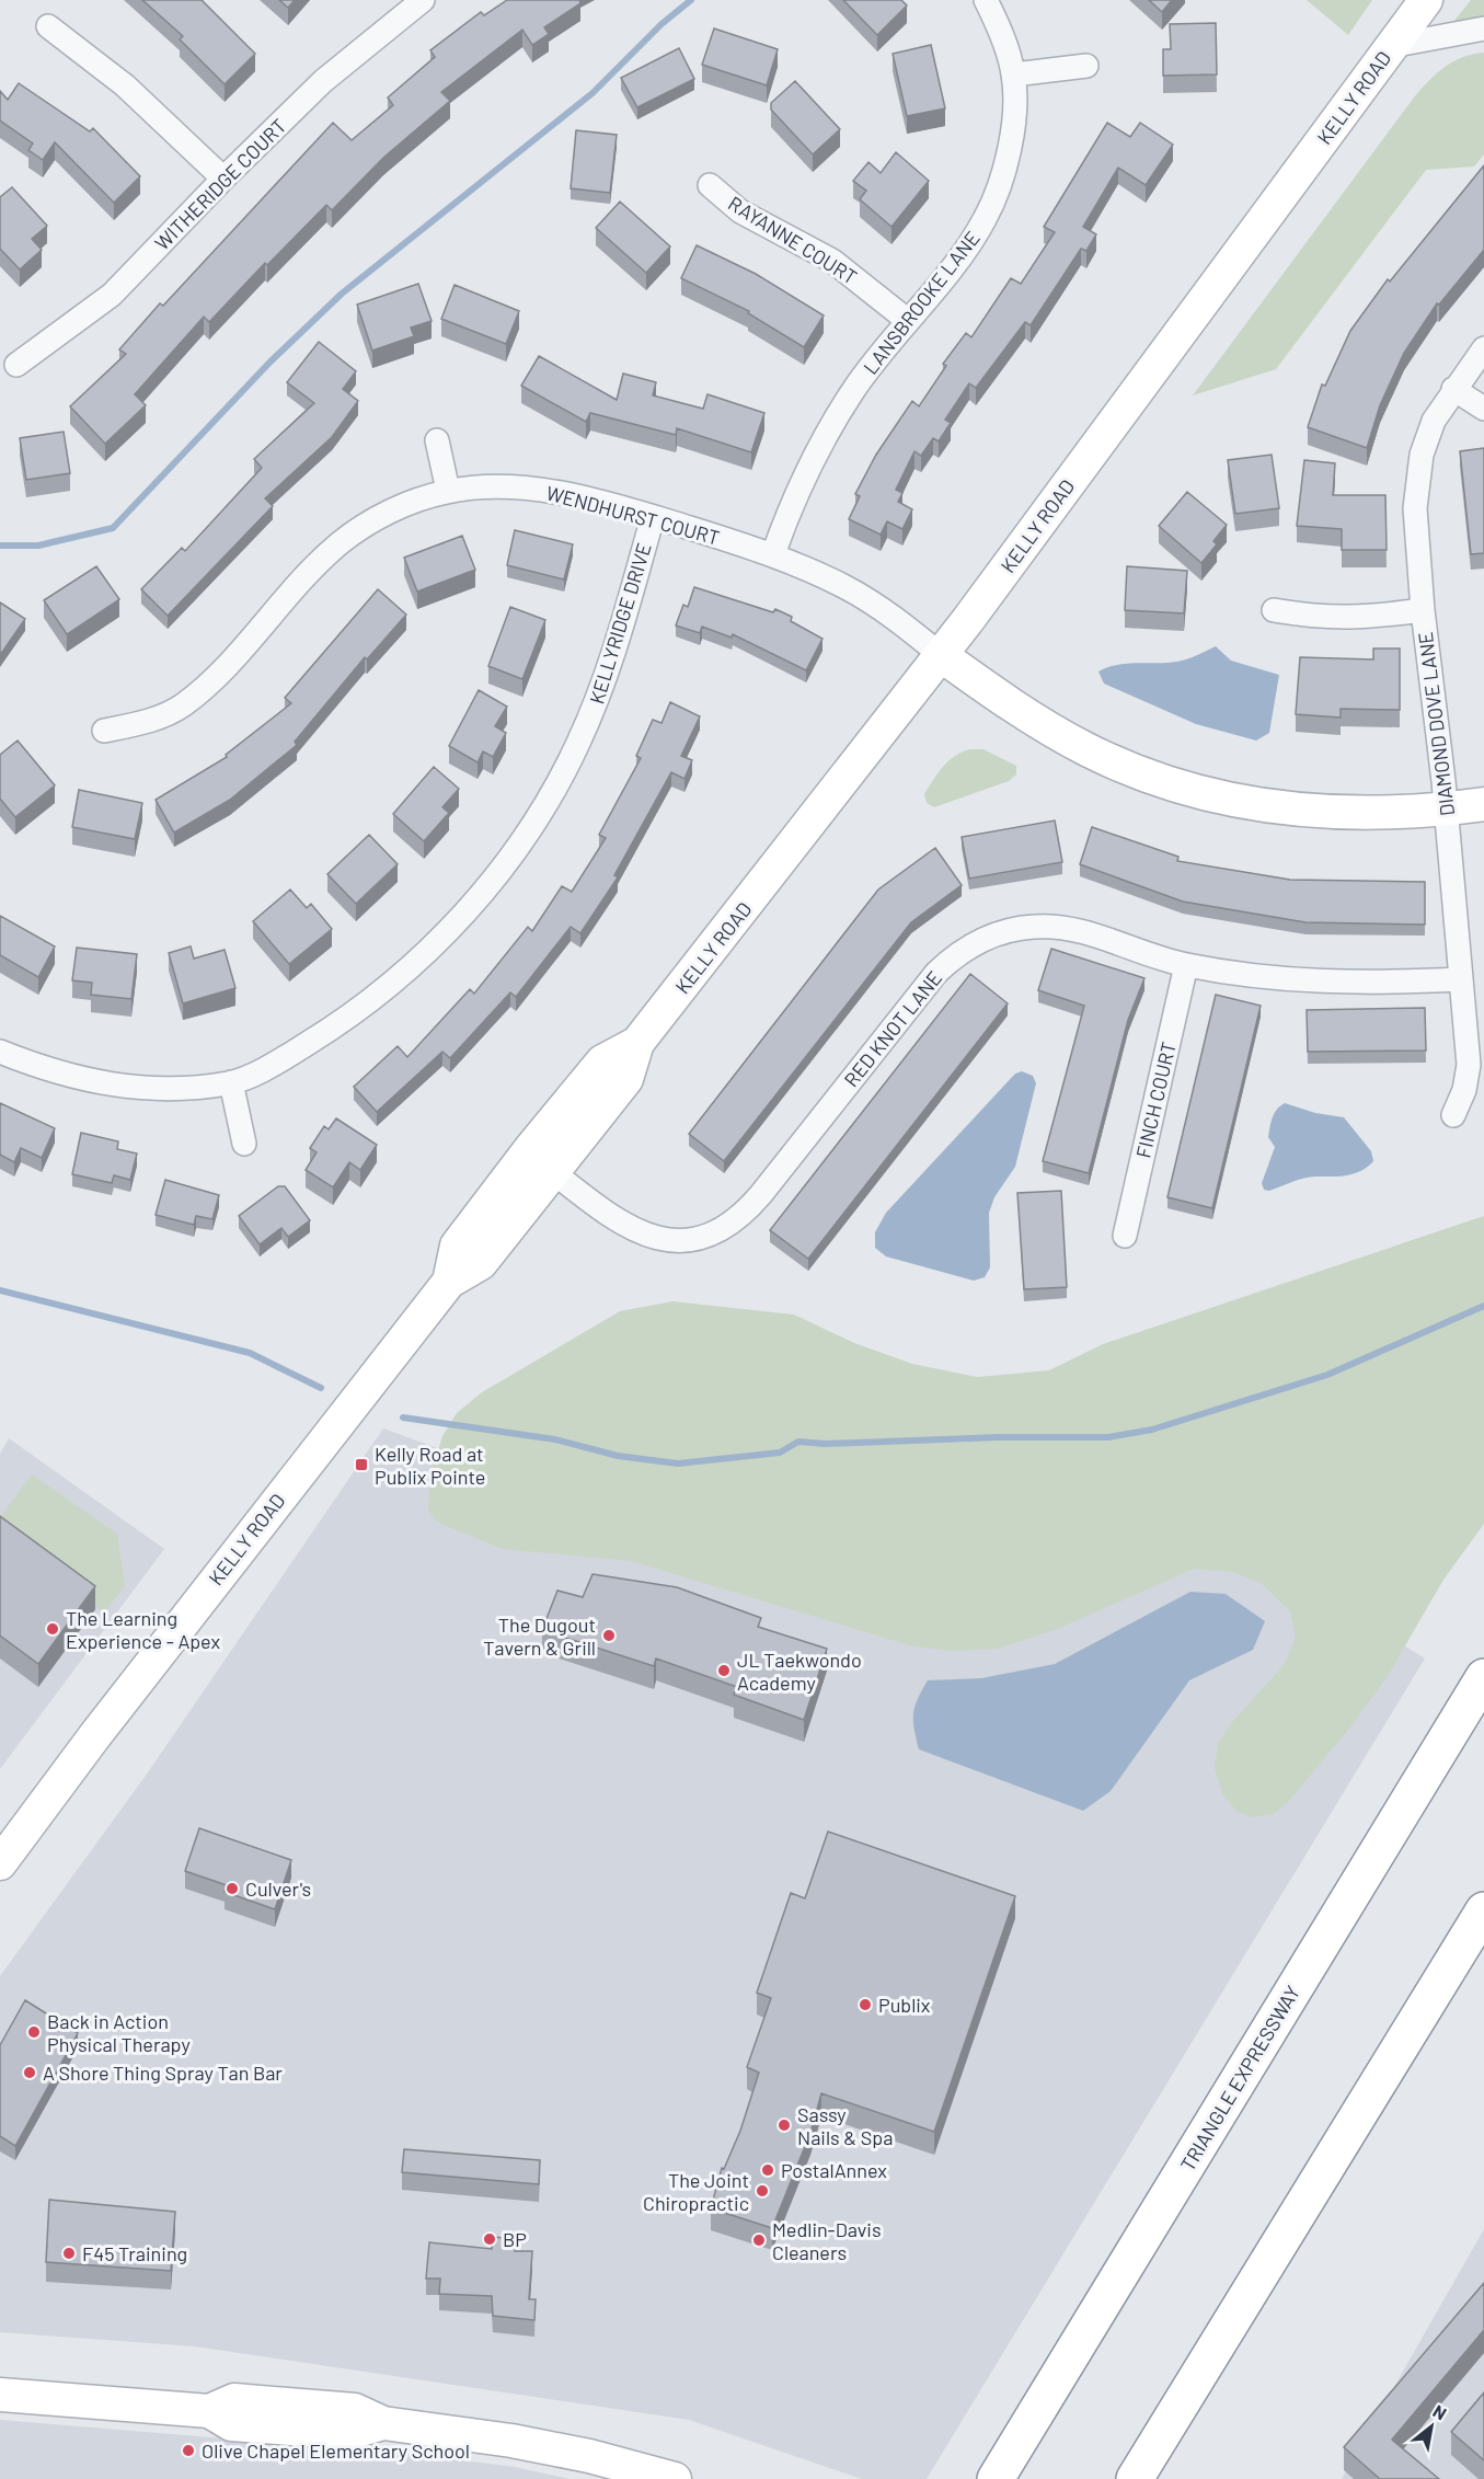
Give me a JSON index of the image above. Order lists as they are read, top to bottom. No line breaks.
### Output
{"streets":{"highway":["TRIANGLE EXPRESSWAY"],"main road":["KELLY ROAD"],"street":["WITHERIDGE COURT","RAYANNE COURT","LANSBROOKE LANE","WENDHURST COURT","KELLYRIDGE DRIVE","DIAMOND DOVE LANE","RED KNOT LANE","FINCH COURT"]},"crossings":[["KELLY ROAD","WENDHURST COURT"],["KELLY ROAD","RED KNOT LANE"],["RAYANNE COURT","LANSBROOKE LANE"],["LANSBROOKE LANE","WENDHURST COURT"],["WENDHURST COURT","KELLYRIDGE DRIVE"],["DIAMOND DOVE LANE","RED KNOT LANE"],["RED KNOT LANE","FINCH COURT"]],"places":{"transit":["Kelly Road at Publix Pointe"],"other":["The Learning Experience - Apex","The Dugout Tavern & Grill","JL Taekwondo Academy","Culver's","Publix","Back in Action Physical Therapy","A Shore Thing Spray Tan Bar","Sassy Nails & Spa","PostalAnnex","The Joint Chiropractic","BP","Medlin-Davis Cleaners","F45 Training","Olive Chapel Elementary School"]},"north":"top right"}
